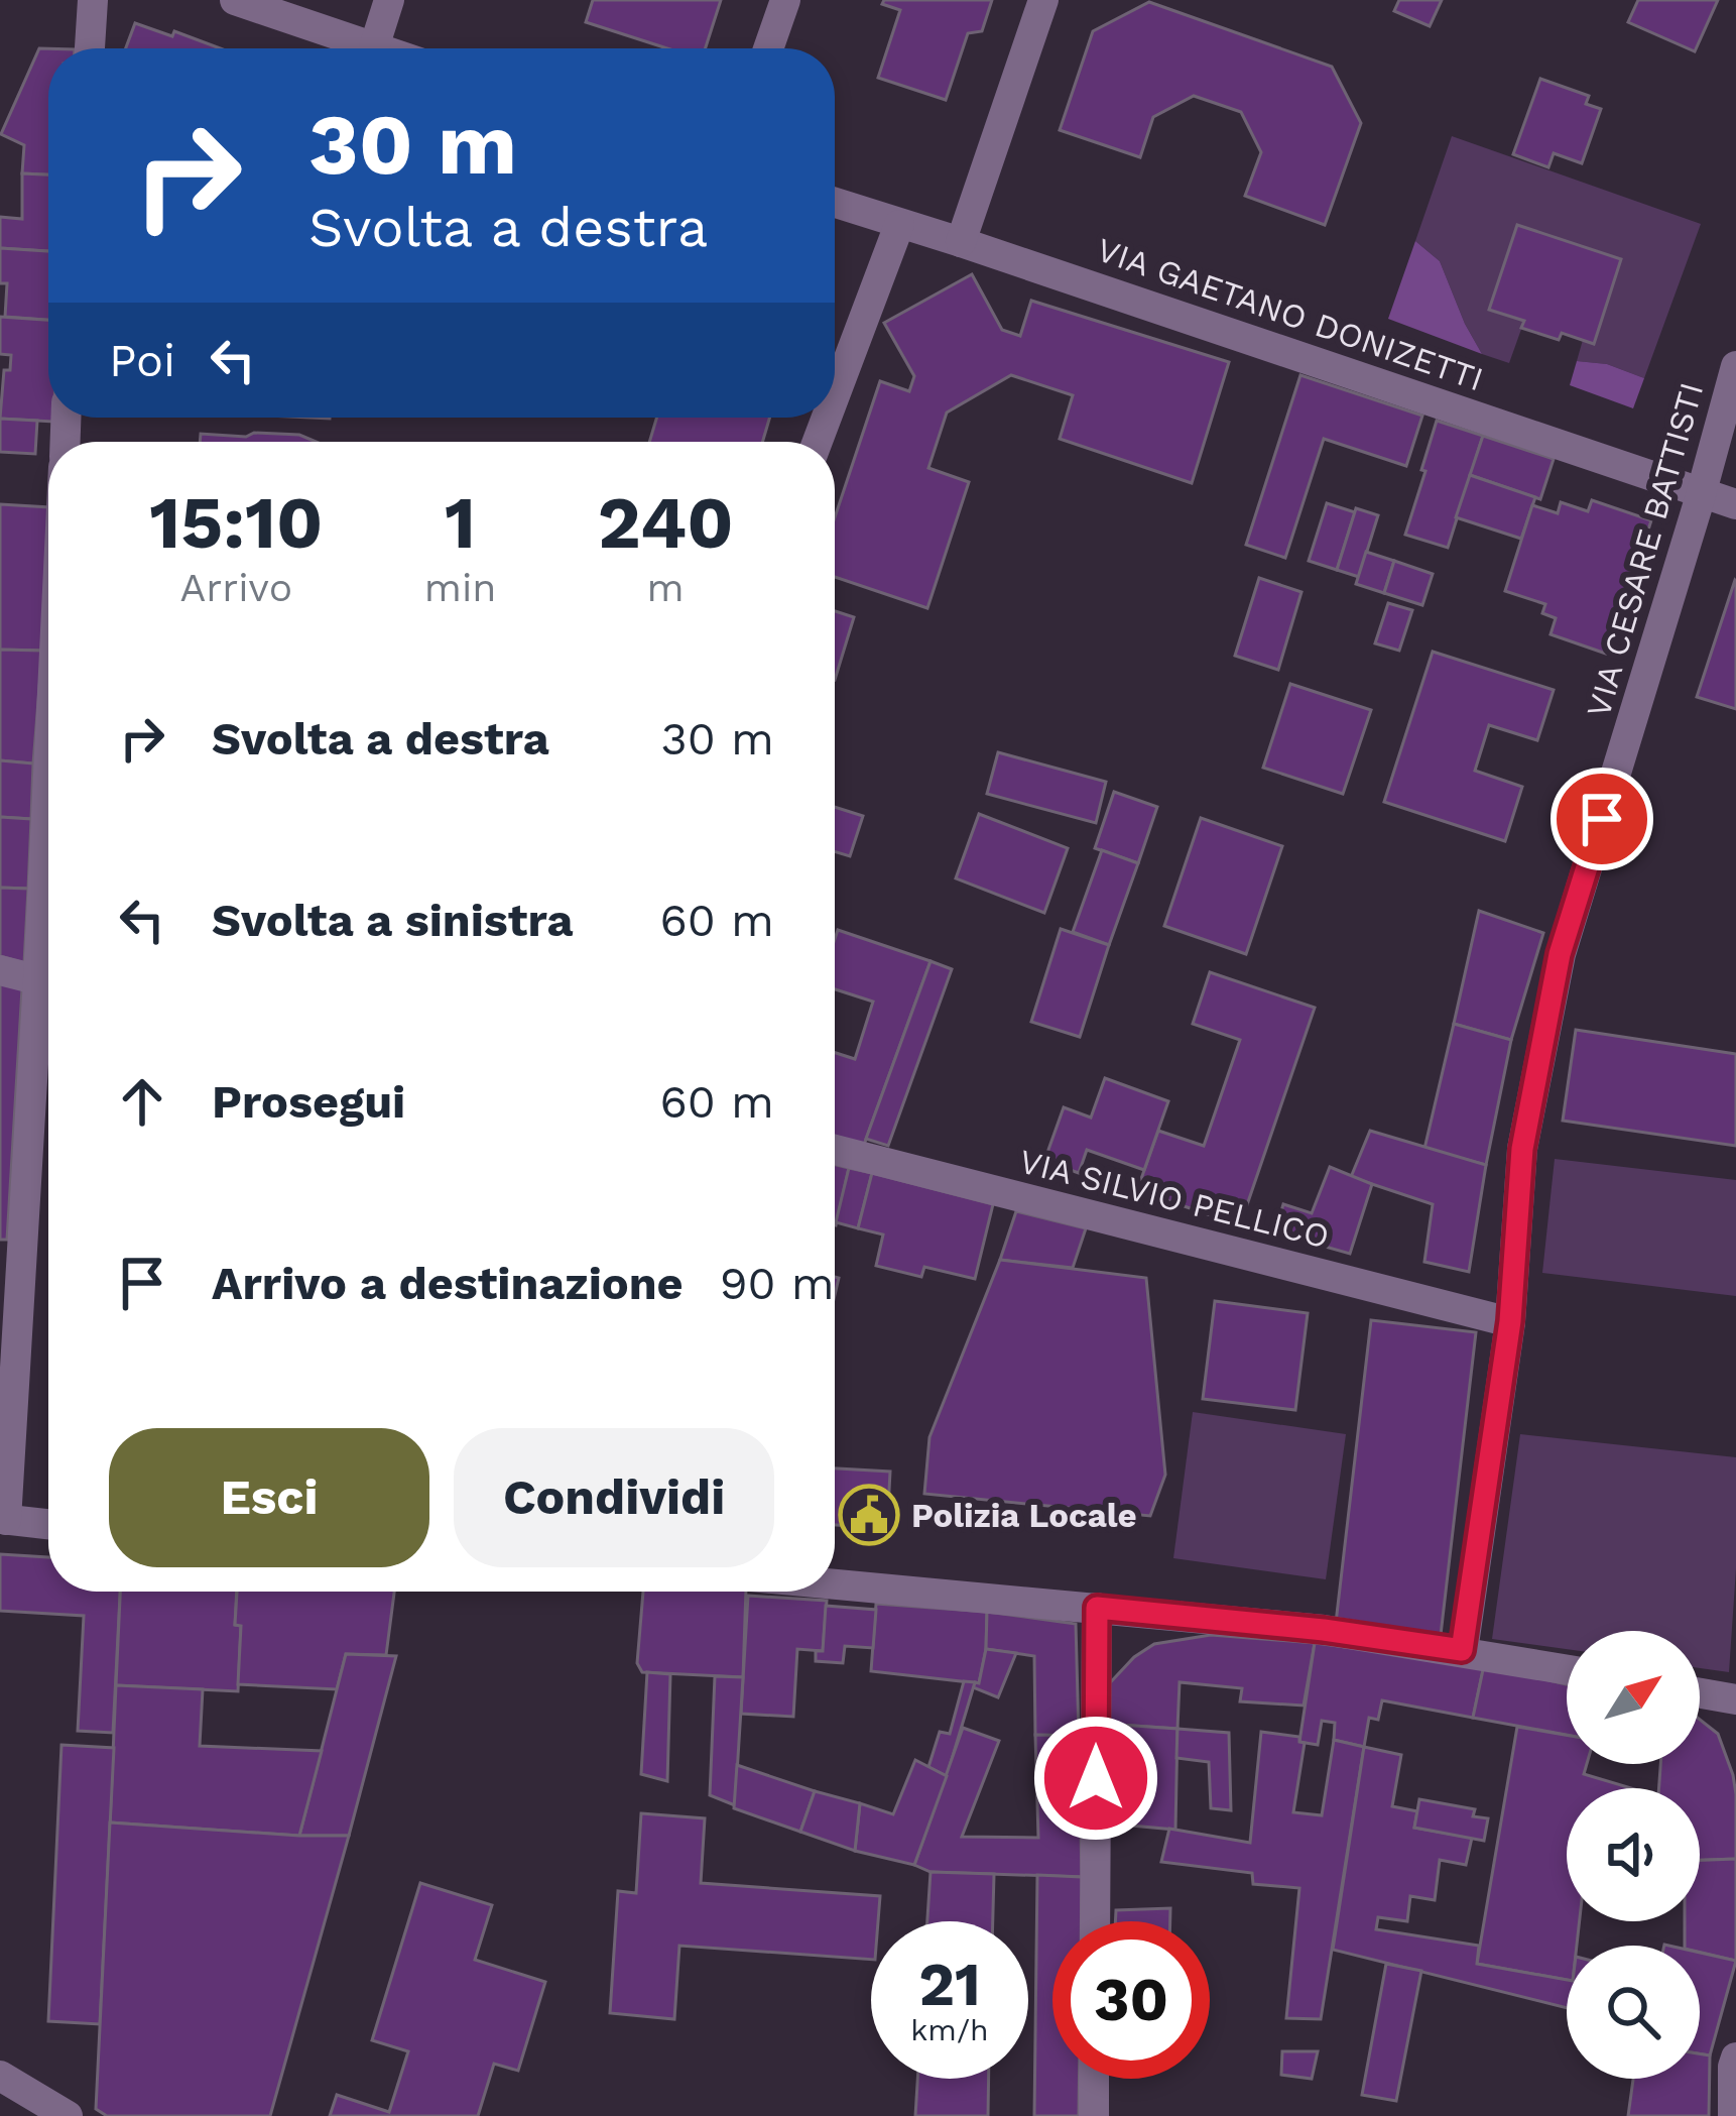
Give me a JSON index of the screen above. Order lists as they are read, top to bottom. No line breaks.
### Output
{"streets":{"street":["VIA GAETANO DONIZETTI","VIA CESARE BATTISTI","VIA SILVIO PELLICO"]},"crossings":[["VIA GAETANO DONIZETTI","VIA CESARE BATTISTI"],["VIA CESARE BATTISTI","VIA SILVIO PELLICO"]],"places":{"public building":["Polizia Locale"]},"north":"top right","page":{"turn":["30 m","Svolta a destra"],"then":"Poi","eta":["15:10","Arrivo","1","min","240","m"],"list":[{"name":"Svolta a destra","value":"30 m"},{"name":"Svolta a sinistra","value":"60 m"},{"name":"Prosegui","value":"60 m"},{"name":"Arrivo a destinazione","value":"90 m"}],"buttons":["Esci","Condividi"],"speed":"21 km/h","limit":"30"}}
